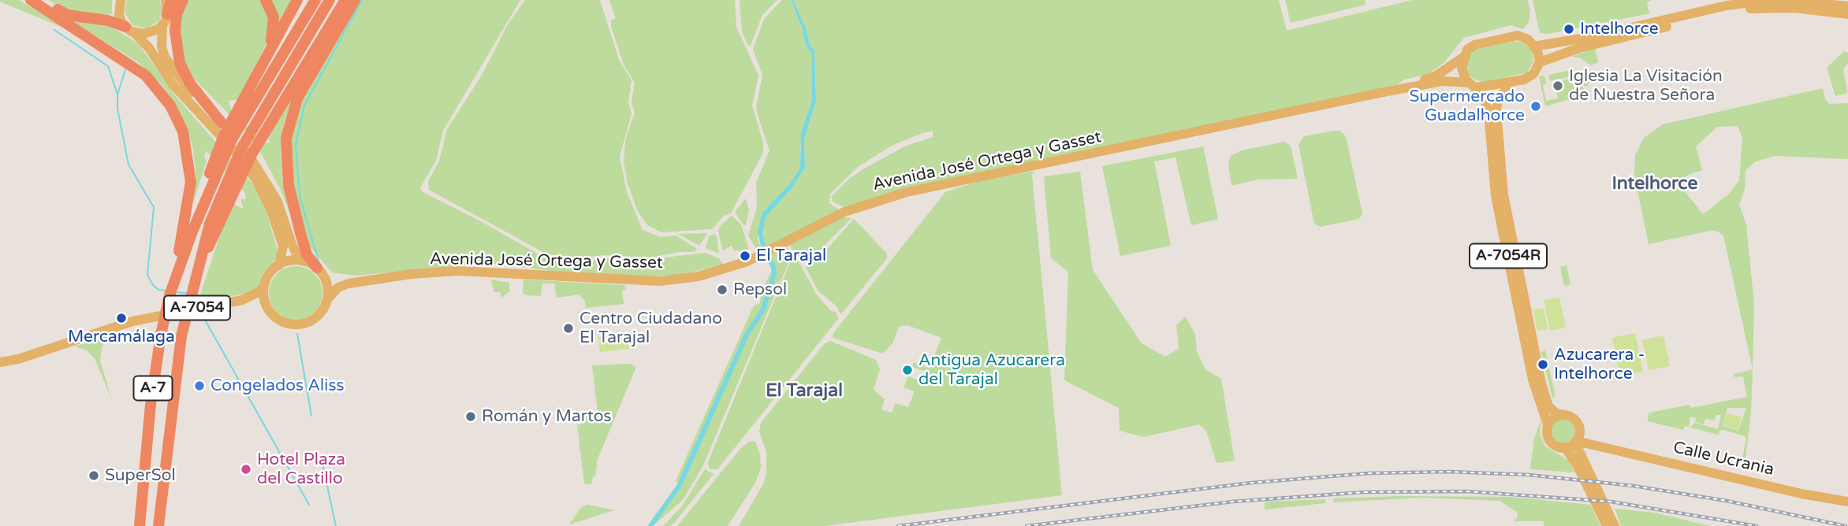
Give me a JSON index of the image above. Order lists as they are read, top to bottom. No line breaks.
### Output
{"streets":{"highway":["A-7"],"main road":["Avenida José Ortega y Gasset","A-7054R","A-7054","Calle Ucrania"]},"crossings":[["Avenida José Ortega y Gasset","A-7054R"],["Avenida José Ortega y Gasset","A-7054"],["A-7054R","Calle Ucrania"]],"districts":["Intelhorce","El Tarajal"],"places":["Intelhorce","Iglesia La Visitación de Nuestra Señora","Supermercado Guadalhorce","El Tarajal","Repsol","Mercamálaga","Centro Ciudadano El Tarajal","Azucarera - Intelhorce","Antigua Azucarera del Tarajal","Congelados Aliss","Román y Martos","Hotel Plaza del Castillo","SuperSol"]}
